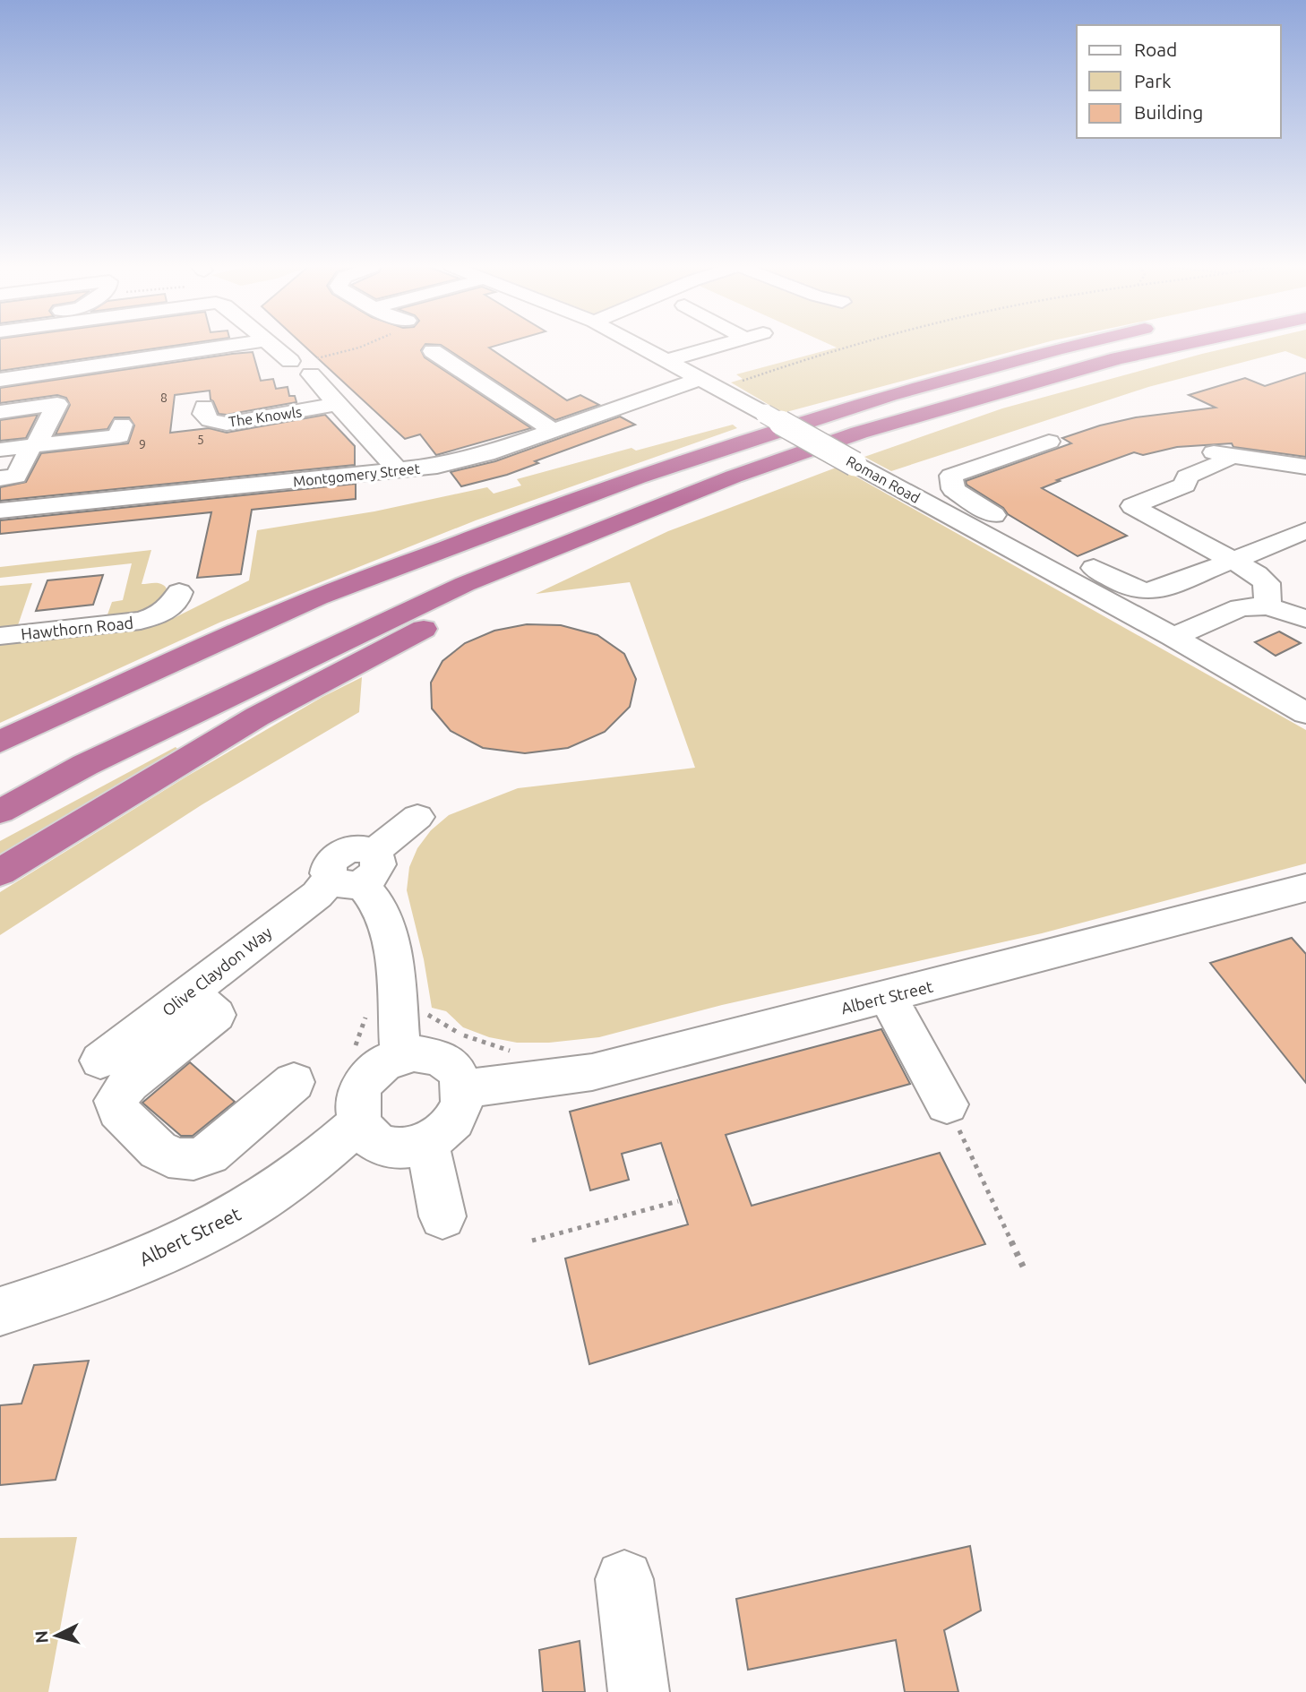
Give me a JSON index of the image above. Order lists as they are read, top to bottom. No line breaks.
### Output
{"streets":{"street":["The Knowls","Montgomery Street","Roman Road","Hawthorn Road","Olive Claydon Way","Albert Street"]},"crossings":[["Montgomery Street","Roman Road"]],"house_numbers":["8","5","9"],"legend":["Road","Park","Building"],"north":"left"}
